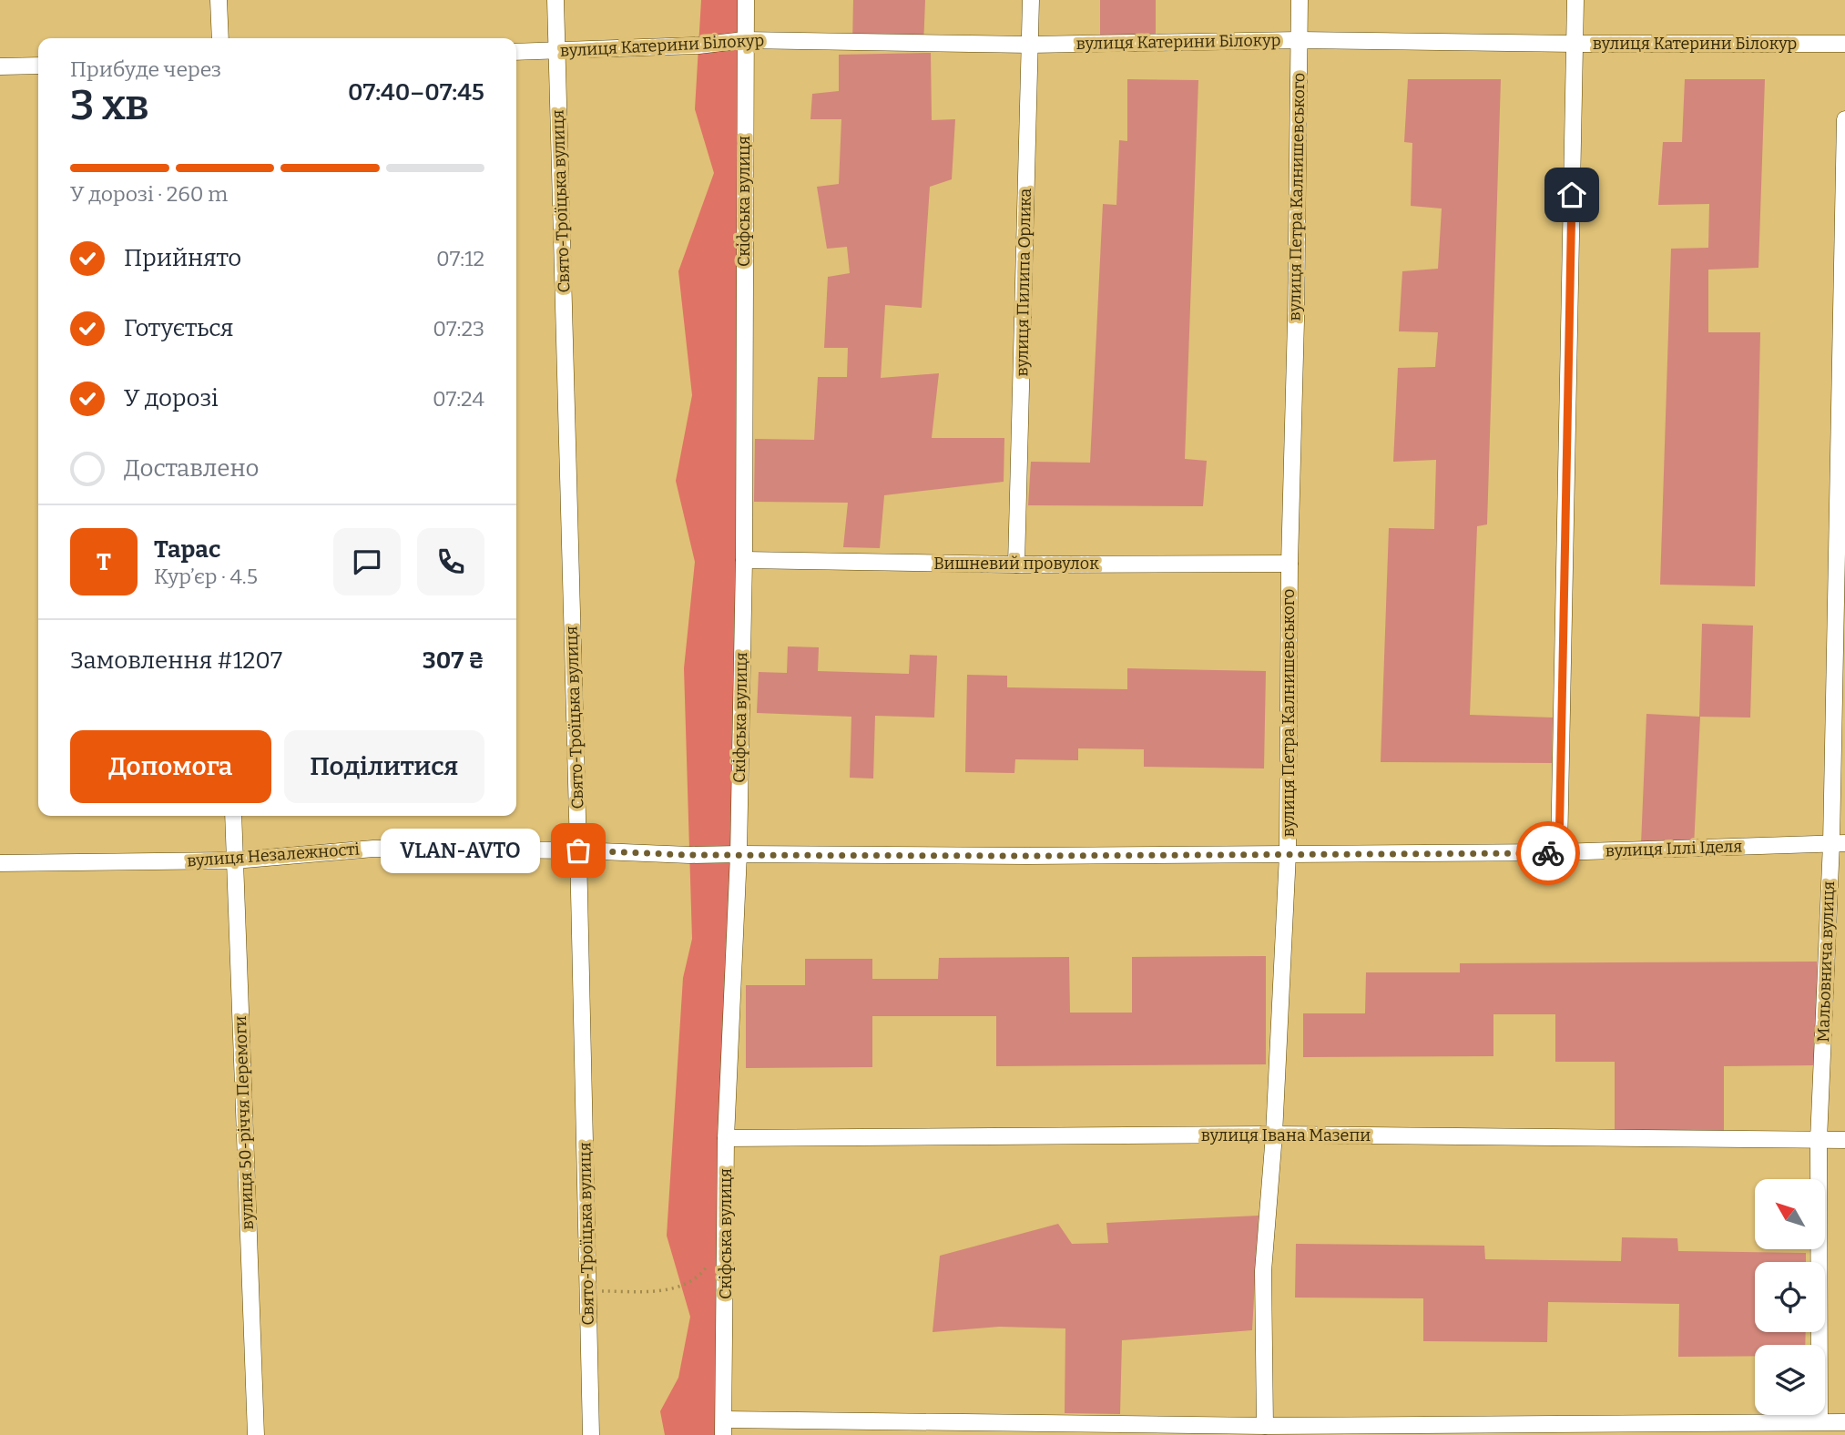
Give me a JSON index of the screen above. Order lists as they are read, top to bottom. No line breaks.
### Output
{"streets":{"street":["вулиця Катерини Білокур","вулиця Петра Калнишевського","Свято-Троїцька вулиця","Скіфська вулиця","вулиця Пилипа Орлика","Вишневий провулок","вулиця Іллі Іделя","вулиця Незалежності","Мальовнича вулиця","вулиця 50-річчя Перемоги","вулиця Івана Мазепи"]},"crossings":[["вулиця Катерини Білокур","вулиця Петра Калнишевського"],["вулиця Катерини Білокур","Свято-Троїцька вулиця"],["вулиця Катерини Білокур","Скіфська вулиця"],["вулиця Катерини Білокур","вулиця Пилипа Орлика"],["вулиця Петра Калнишевського","Вишневий провулок"],["вулиця Петра Калнишевського","вулиця Іллі Іделя"],["вулиця Петра Калнишевського","вулиця Івана Мазепи"],["Свято-Троїцька вулиця","вулиця Незалежності"],["Скіфська вулиця","Вишневий провулок"],["Скіфська вулиця","вулиця Іллі Іделя"],["Скіфська вулиця","вулиця Незалежності"],["Скіфська вулиця","вулиця Івана Мазепи"],["вулиця Пилипа Орлика","Вишневий провулок"],["вулиця Іллі Іделя","вулиця Незалежності"],["вулиця Іллі Іделя","Мальовнича вулиця"],["вулиця Незалежності","вулиця 50-річчя Перемоги"],["Мальовнича вулиця","вулиця Івана Мазепи"]],"places":["VLAN-AVTO"],"north":"top left","page":{"heading":["3 хв","Прибуде через","07:40–07:45"],"panel":["Тарас","Кур’єр · 4.5","Замовлення #1207","307 ₴"],"bar":"У дорозі · 260 m","list":[["Прийнято","07:12"],["Готується","07:23"],["У дорозі","07:24"],"Доставлено"],"round":"Т","buttons":["Допомога","Поділитися"],"bubble":"VLAN-AVTO"}}
